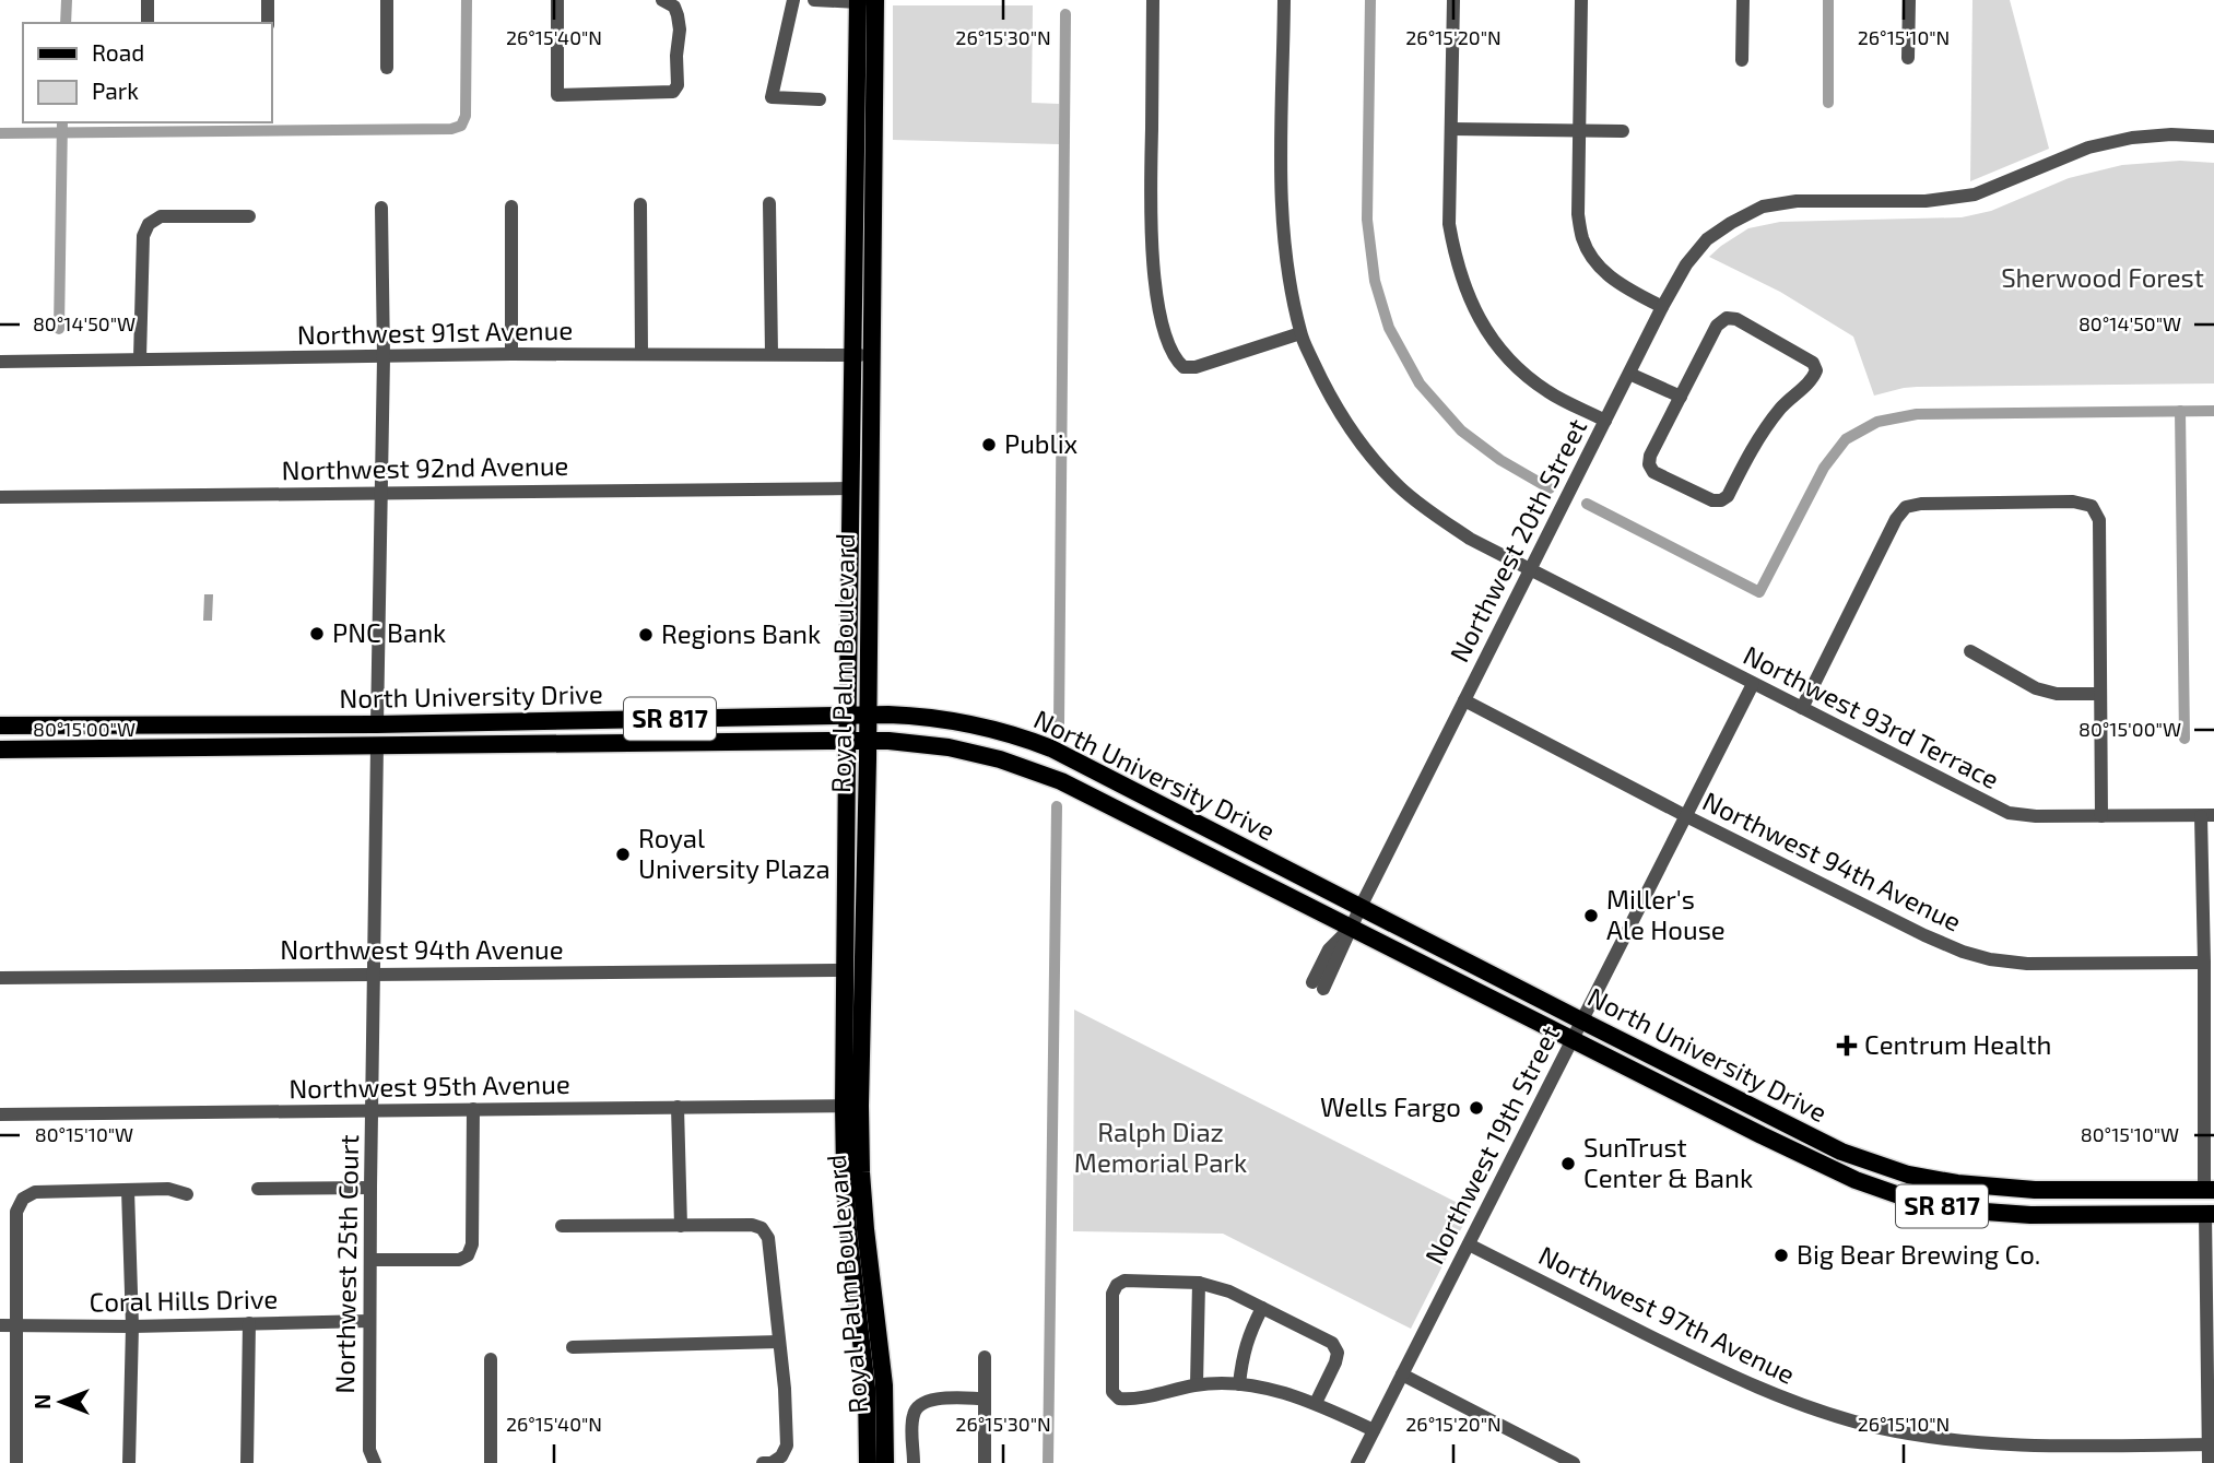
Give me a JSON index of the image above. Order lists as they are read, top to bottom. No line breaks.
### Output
{"streets":{"main road":["Royal Palm Boulevard","North University Drive","SR 817"],"street":["Northwest 91st Avenue","Northwest 92nd Avenue","Northwest 20th Street","Northwest 93rd Terrace","Northwest 94th Avenue","Northwest 95th Avenue","Northwest 19th Street","Northwest 25th Court","Coral Hills Drive","Northwest 97th Avenue"]},"crossings":[["Northwest 91st Avenue","Royal Palm Boulevard"],["Northwest 92nd Avenue","Royal Palm Boulevard"],["Northwest 20th Street","North University Drive"],["Northwest 20th Street","Northwest 93rd Terrace"],["Northwest 20th Street","Northwest 94th Avenue"],["Royal Palm Boulevard","North University Drive"],["Royal Palm Boulevard","Northwest 94th Avenue"],["Royal Palm Boulevard","Northwest 95th Avenue"],["North University Drive","Northwest 19th Street"],["North University Drive","Northwest 25th Court"],["Northwest 93rd Terrace","Northwest 19th Street"],["Northwest 94th Avenue","Northwest 19th Street"],["Northwest 94th Avenue","Northwest 25th Court"],["Northwest 95th Avenue","Northwest 25th Court"],["Northwest 19th Street","Northwest 97th Avenue"],["Northwest 25th Court","Coral Hills Drive"]],"parks":["Sherwood Forest","Ralph Diaz Memorial Park"],"places":{"other":["Publix","PNC Bank","Regions Bank","Royal University Plaza","Miller's Ale House","Wells Fargo","SunTrust Center & Bank","Big Bear Brewing Co."],"health":["Centrum Health"]},"legend":["Road","Park"],"north":"left","coordinates":["26°15'40\"N","26°15'30\"N","26°15'20\"N","26°15'10\"N","80°14'50\"W","80°15'00\"W","80°15'10\"W"]}
